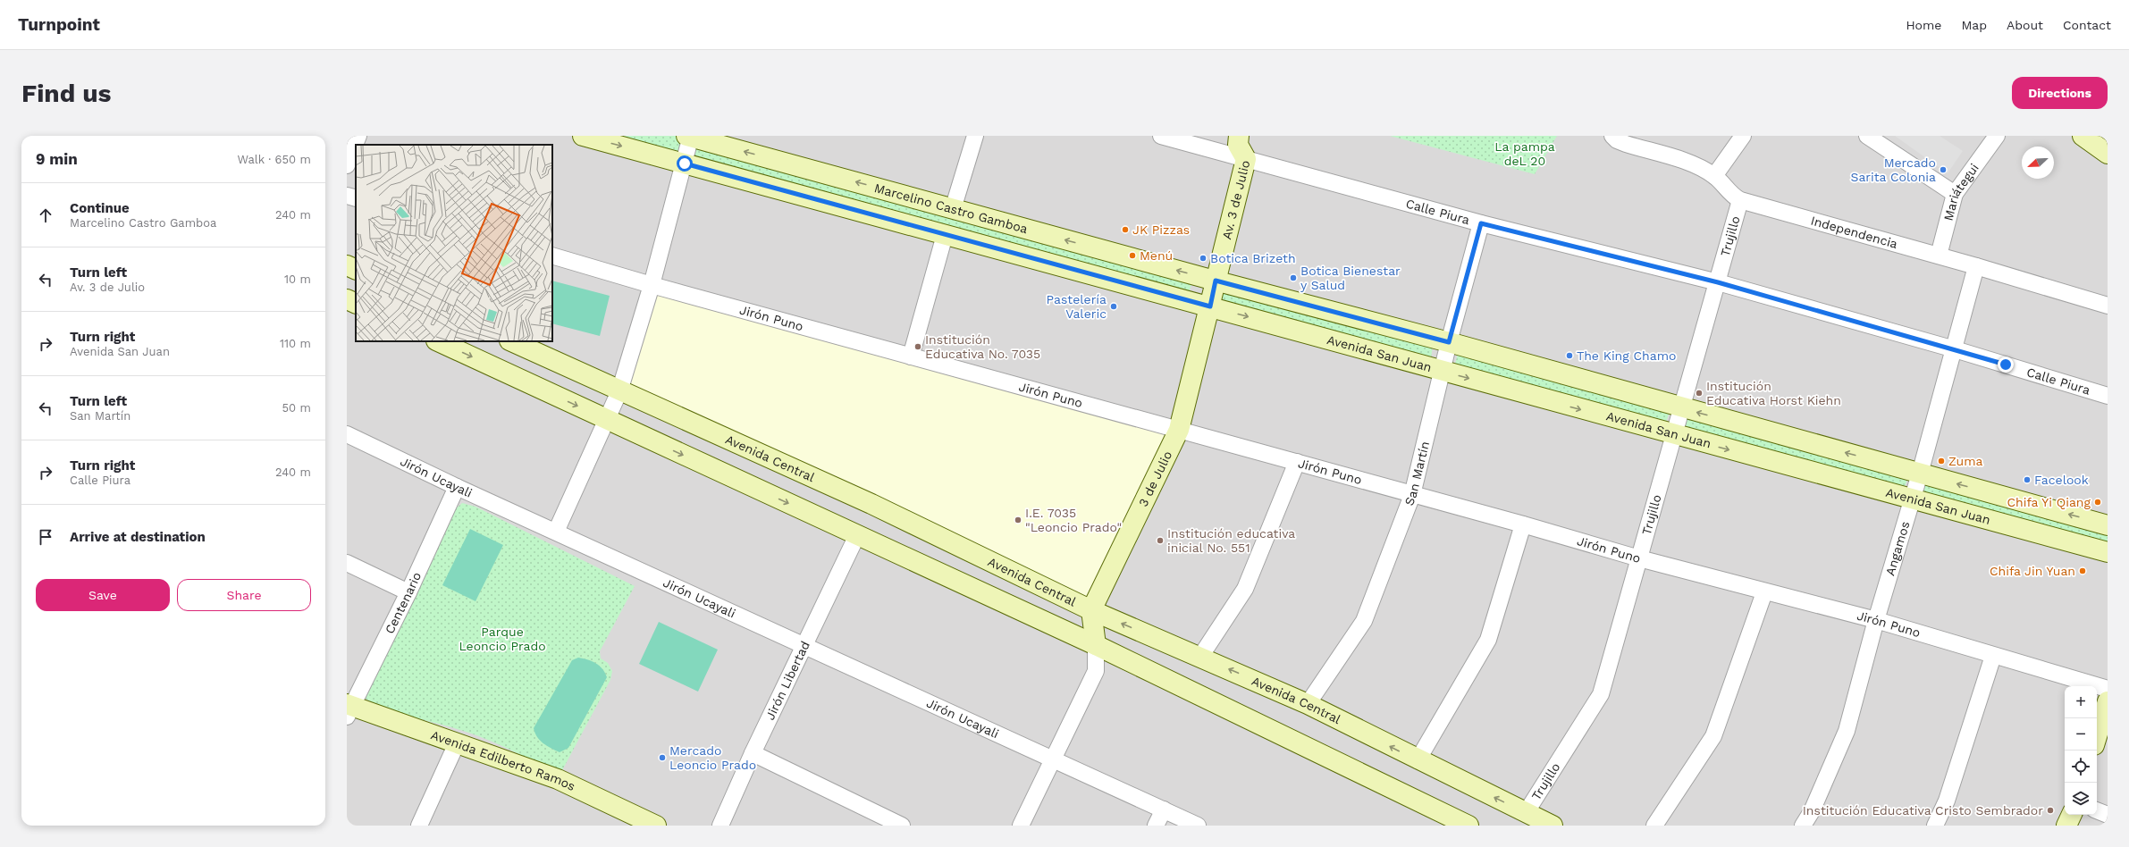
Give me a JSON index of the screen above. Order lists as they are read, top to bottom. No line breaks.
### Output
{"streets":{"main road":["Av. 3 de Julio","Marcelino Castro Gamboa","Avenida San Juan","Avenida Central","3 de Julio","Avenida Edilberto Ramos"],"street":["Mariátegui","Calle Piura","Independencia","Trujillo","Jirón Puno","San Martín","Jirón Ucayali","Angamos","Centenario","Jirón Libertad"]},"crossings":[["Mariátegui","Independencia"],["Av. 3 de Julio","Marcelino Castro Gamboa"],["Av. 3 de Julio","Calle Piura"],["Av. 3 de Julio","Avenida San Juan"],["Av. 3 de Julio","3 de Julio"],["Calle Piura","Trujillo"],["Calle Piura","San Martín"],["Calle Piura","Angamos"],["Independencia","Trujillo"],["Independencia","Angamos"],["Trujillo","Jirón Puno"],["Trujillo","Avenida San Juan"],["Trujillo","Avenida Central"],["Jirón Puno","San Martín"],["Jirón Puno","3 de Julio"],["Jirón Puno","Angamos"],["Avenida San Juan","San Martín"],["Avenida San Juan","3 de Julio"],["Avenida San Juan","Angamos"],["Avenida Central","San Martín"],["Avenida Central","3 de Julio"],["Jirón Ucayali","Centenario"],["Jirón Ucayali","Jirón Libertad"],["Centenario","Avenida Edilberto Ramos"]],"parks":["La pampa deL 20","Parque Leoncio Prado"],"places":["Mercado Sarita Colonia","JK Pizzas","Menú","Botica Brizeth","Botica Bienestar y Salud","Pastelería Valeric","Institución Educativa No. 7035","The King Chamo","Institución Educativa Horst Kiehn","Zuma","Facelook","Chifa Yi Qiang","I.E. 7035 \"Leoncio Prado\"","Institución educativa inicial No. 551","Chifa Jin Yuan","Mercado Leoncio Prado","Institución Educativa Cristo Sembrador"],"north":"bottom left","page":{"header":"Turnpoint","nav":["Home","Map","About","Contact"],"buttons":["Directions",["Save","Share"]],"title":"Find us","heading":["9 min","Walk · 650 m"],"list":[["Continue","Marcelino Castro Gamboa","240 m"],["Turn left","Av. 3 de Julio","10 m"],["Turn right","Avenida San Juan","110 m"],["Turn left","San Martín","50 m"],["Turn right","Calle Piura","240 m"],"Arrive at destination"],"map_buttons":["+","−"]}}
